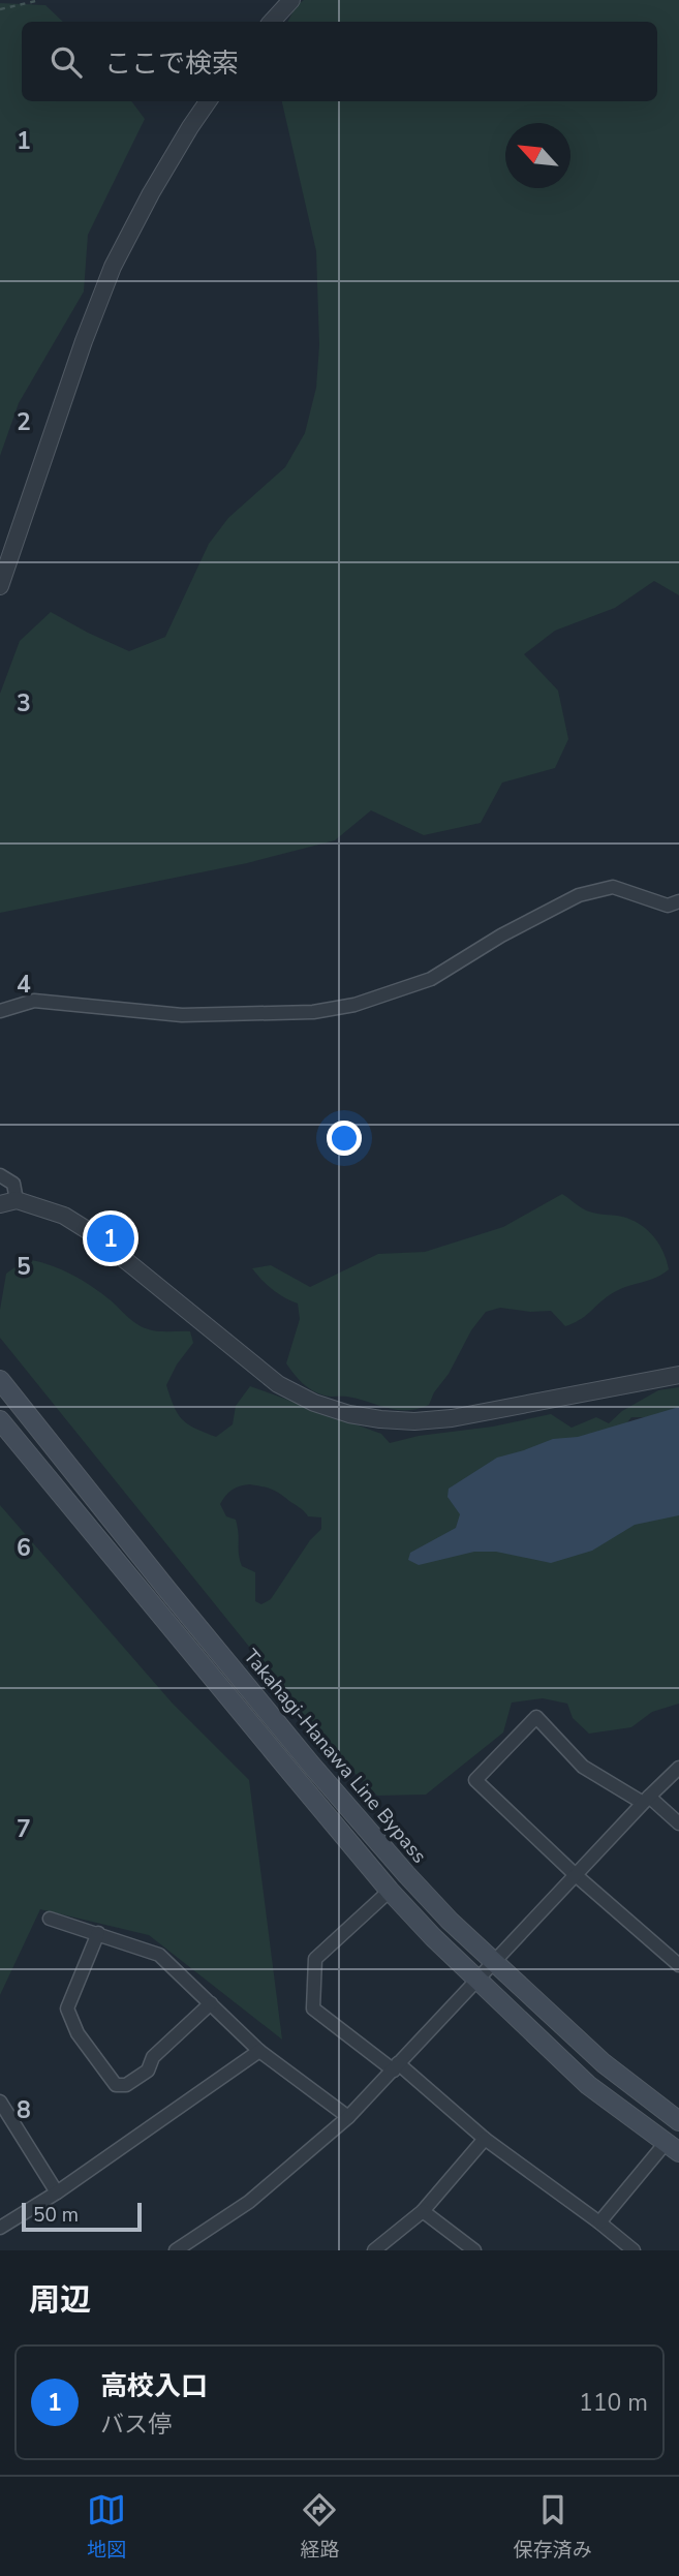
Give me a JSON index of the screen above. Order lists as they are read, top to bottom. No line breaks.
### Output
{"streets":{"main road":["Takahagi-Hanawa Line Bypass"]},"scale_bar":"50 m","north":"top left","page":{"search":"ここで検索","pins":"1","scale":"50 m","heading":"周辺","list":[{"mark":"1","name":"高校入口","note":"バス停","value":"110 m"}],"nav":["地図","経路","保存済み"]},"grid":{"rows":["1","2","3","4","5","6","7","8"]}}
